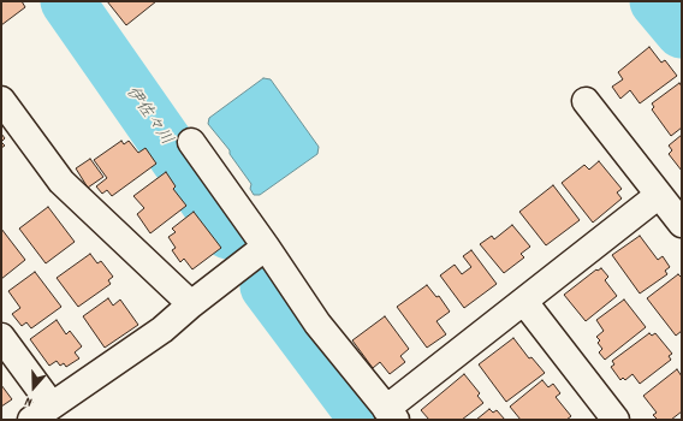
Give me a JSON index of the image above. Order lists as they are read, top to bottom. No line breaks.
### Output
{"water":["伊佐々川"],"north":"bottom"}
